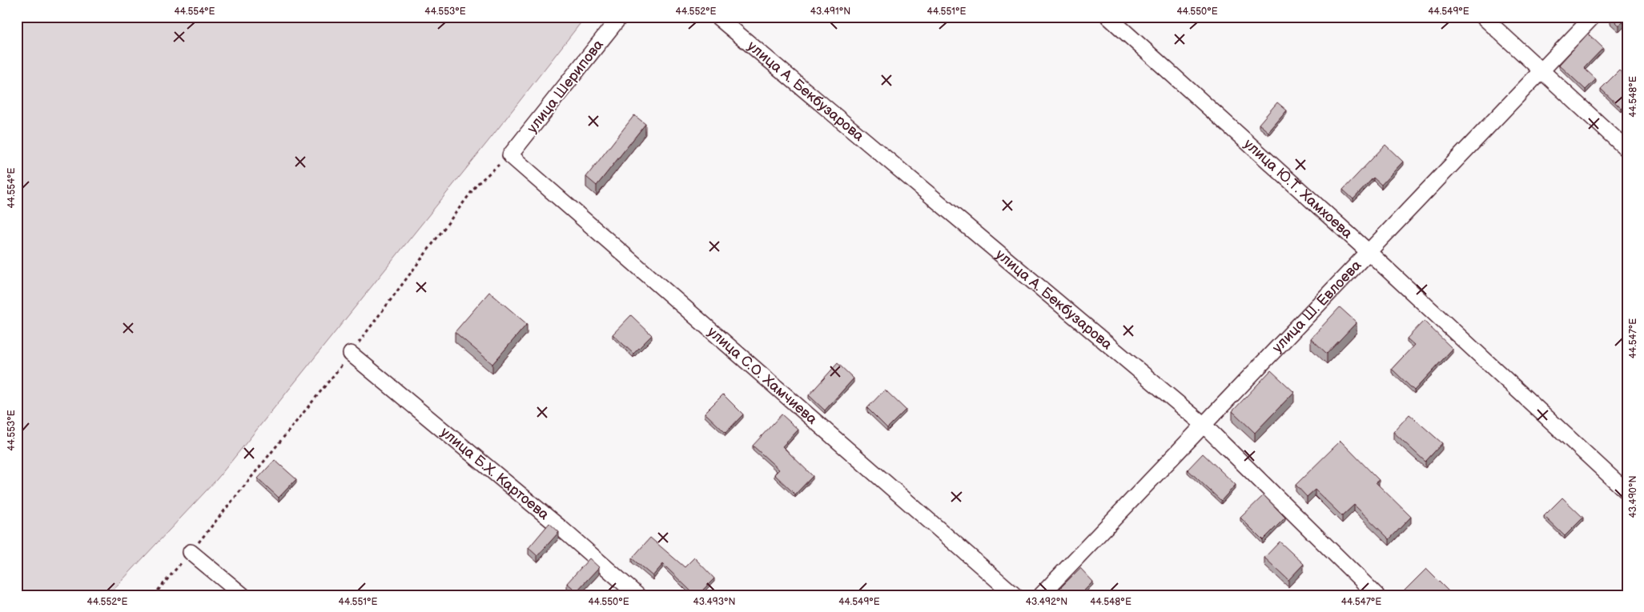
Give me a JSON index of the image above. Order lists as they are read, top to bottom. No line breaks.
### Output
{"streets":{"street":["улица Шерипова","улица А. Бекбузарова","улица Ю.Т. Хамхоева","улица Ш. Евлоева","улица С.О. Хамчиева","улица Б.Х. Картоева"]},"crossings":[["улица Шерипова","улица С.О. Хамчиева"],["улица А. Бекбузарова","улица Ш. Евлоева"],["улица Ю.Т. Хамхоева","улица Ш. Евлоева"]],"coordinates":["44.554°E","44.553°E","44.552°E","43.491°N","44.551°E","44.550°E","44.549°E","44.548°E","44.547°E","43.490°N","43.493°N","43.492°N"]}
